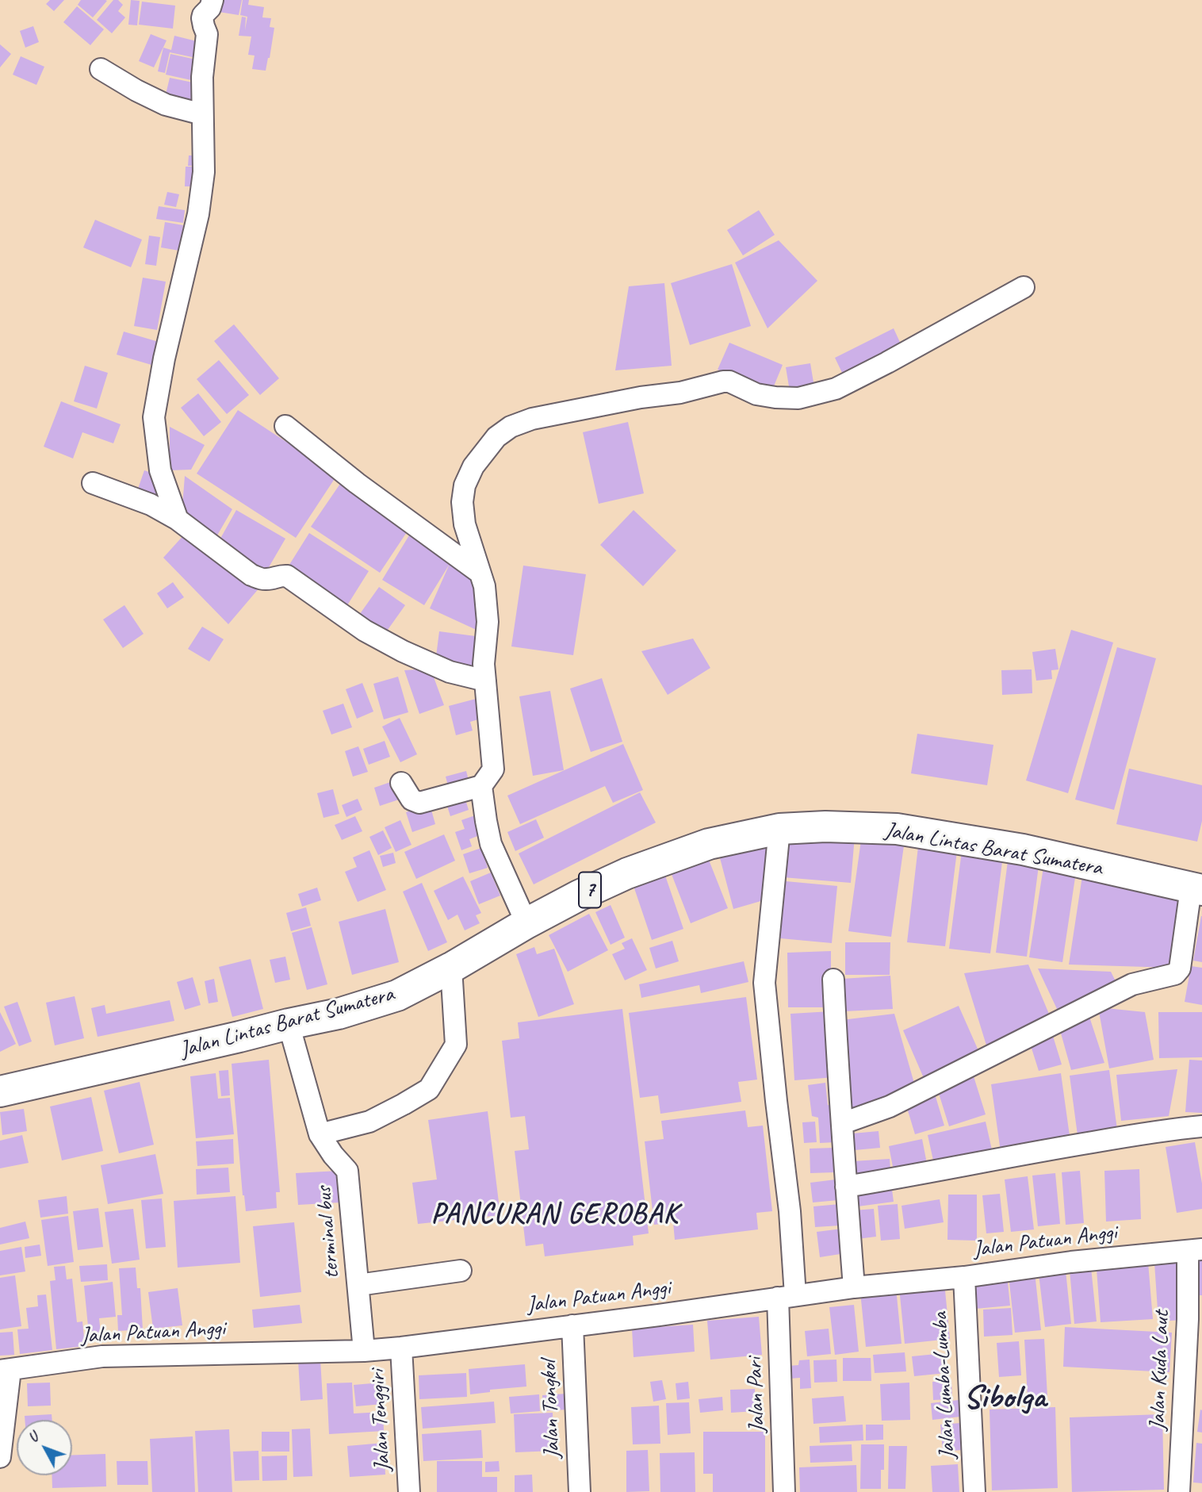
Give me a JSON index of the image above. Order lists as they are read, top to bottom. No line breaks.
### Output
{"streets":{"highway":["Jalan Lintas Barat Sumatera","7"],"street":["terminal bus","Jalan Patuan Anggi","Jalan Kuda Laut","Jalan Lumba-Lumba","Jalan Pari","Jalan Tongkol","Jalan Tenggiri"]},"crossings":[["Jalan Lintas Barat Sumatera","terminal bus"],["Jalan Lintas Barat Sumatera","Jalan Pari"],["terminal bus","Jalan Patuan Anggi"],["Jalan Patuan Anggi","Jalan Kuda Laut"],["Jalan Patuan Anggi","Jalan Lumba-Lumba"],["Jalan Patuan Anggi","Jalan Pari"],["Jalan Patuan Anggi","Jalan Tongkol"],["Jalan Patuan Anggi","Jalan Tenggiri"]],"districts":["PANCURAN GEROBAK","Sibolga"],"north":"top left"}
